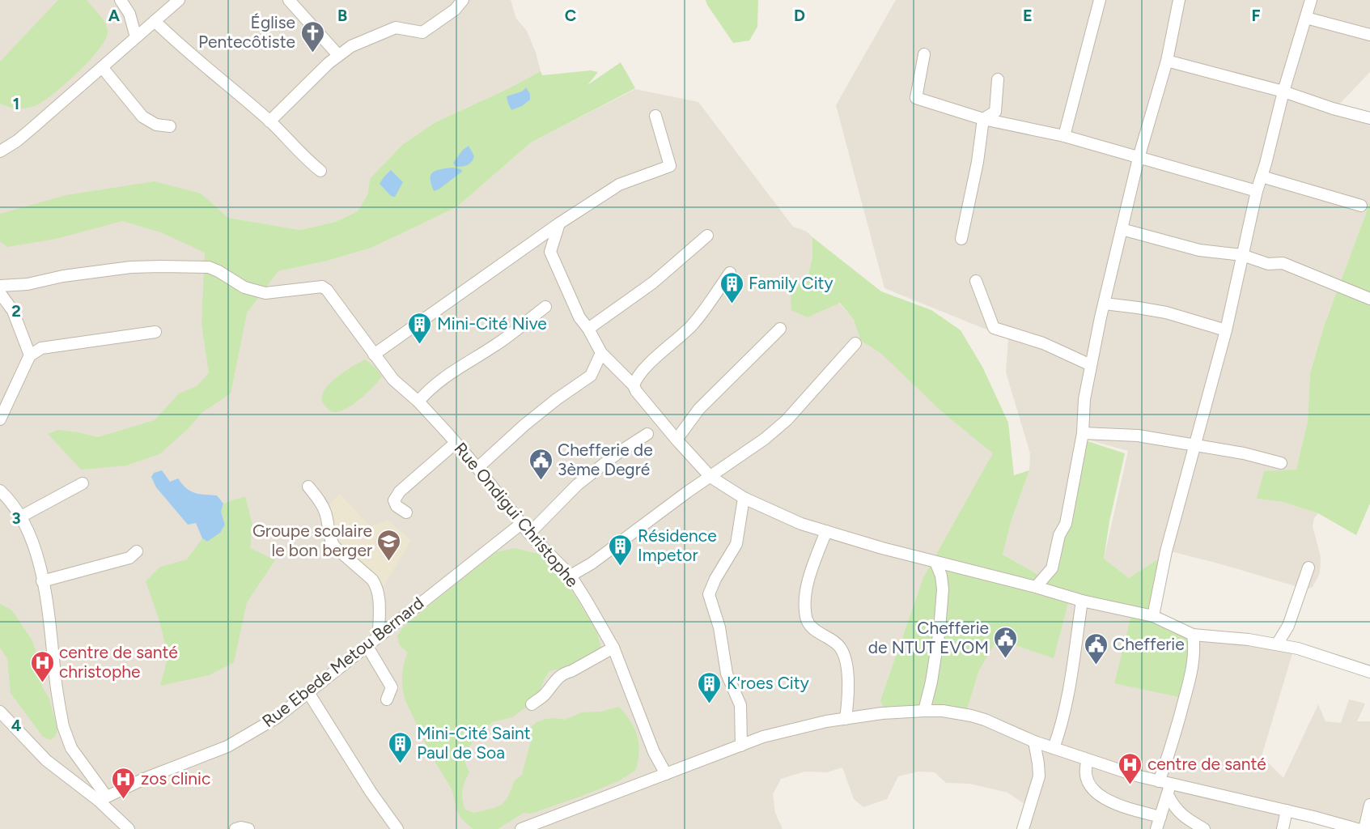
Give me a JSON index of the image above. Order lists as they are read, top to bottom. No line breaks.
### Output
{"streets":{"street":["Rue Ondigui Christophe","Rue Ebede Metou Bernard"]},"crossings":[["Rue Ondigui Christophe","Rue Ebede Metou Bernard"]],"places":{"church":["Église Pentecôtiste"],"building":["Family City","Mini-Cité Nive","Résidence Impetor","K'roes City","Mini-Cité Saint Paul de Soa"],"public building":["Chefferie de 3ème Degré","Chefferie de NTUT EVOM","Chefferie"],"school or university":["Groupe scolaire le bon berger"],"hospital":["centre de santé christophe","centre de santé","zos clinic"]},"grid":{"columns":["A","B","C","D","E","F"],"rows":["1","2","3","4"]}}
